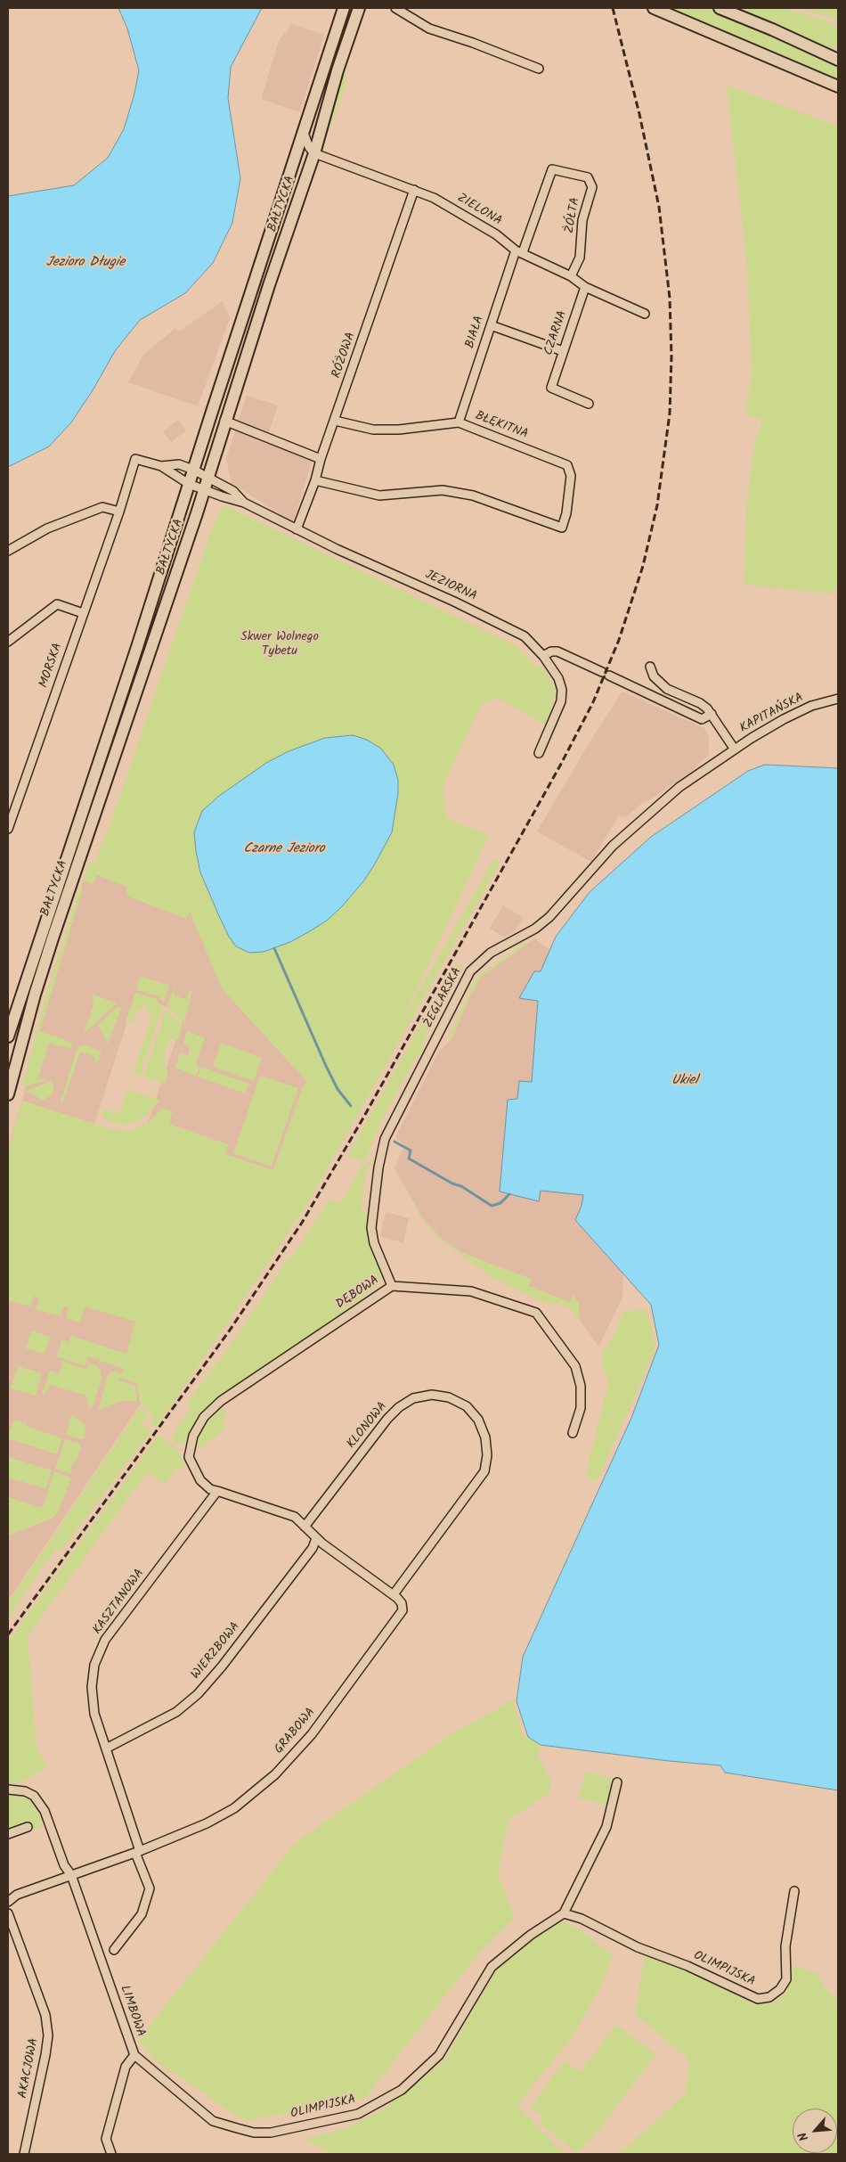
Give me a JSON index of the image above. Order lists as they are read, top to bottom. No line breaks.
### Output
{"streets":{"main road":["BAŁTYCKA"],"street":["ZIELONA","ŻÓŁTA","BIAŁA","CZARNA","RÓŻOWA","BŁĘKITNA","JEZIORNA","MORSKA","KAPITAŃSKA","ŻEGLARSKA","DĘBOWA","KLONOWA","KASZTANOWA","WIERZBOWA","GRABOWA","OLIMPIJSKA","LIMBOWA","AKACJOWA"]},"crossings":[["BAŁTYCKA","ZIELONA"],["BAŁTYCKA","JEZIORNA"],["ZIELONA","ŻÓŁTA"],["ZIELONA","BIAŁA"],["ZIELONA","CZARNA"],["ZIELONA","RÓŻOWA"],["ŻÓŁTA","BIAŁA"],["BIAŁA","BŁĘKITNA"],["RÓŻOWA","BŁĘKITNA"],["RÓŻOWA","JEZIORNA"],["JEZIORNA","MORSKA"],["KAPITAŃSKA","ŻEGLARSKA"],["ŻEGLARSKA","DĘBOWA"],["DĘBOWA","KASZTANOWA"],["KLONOWA","GRABOWA"],["KASZTANOWA","WIERZBOWA"],["KASZTANOWA","GRABOWA"],["GRABOWA","LIMBOWA"],["OLIMPIJSKA","LIMBOWA"]],"water":["Jezioro Długie","Czarne Jezioro","Ukiel"],"parks":["Skwer Wolnego Tybetu"],"north":"bottom left"}
